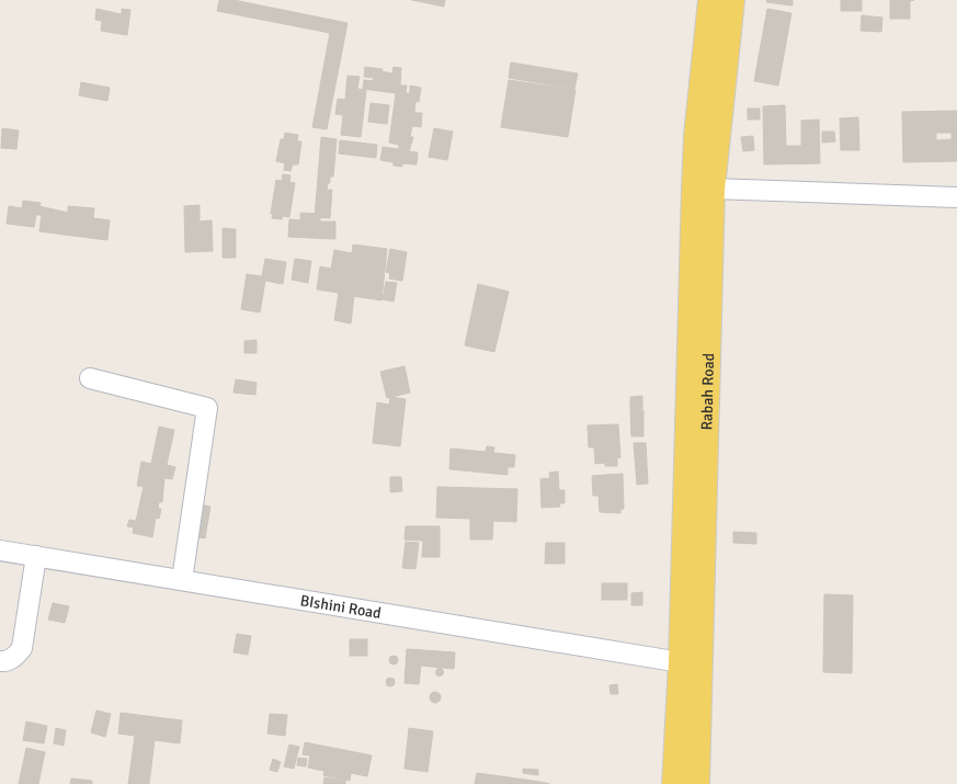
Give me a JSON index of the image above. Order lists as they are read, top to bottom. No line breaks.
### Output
{"streets":{"main road":["Rabah Road"],"street":["BIshini Road"]},"crossings":[["Rabah Road","BIshini Road"]]}
